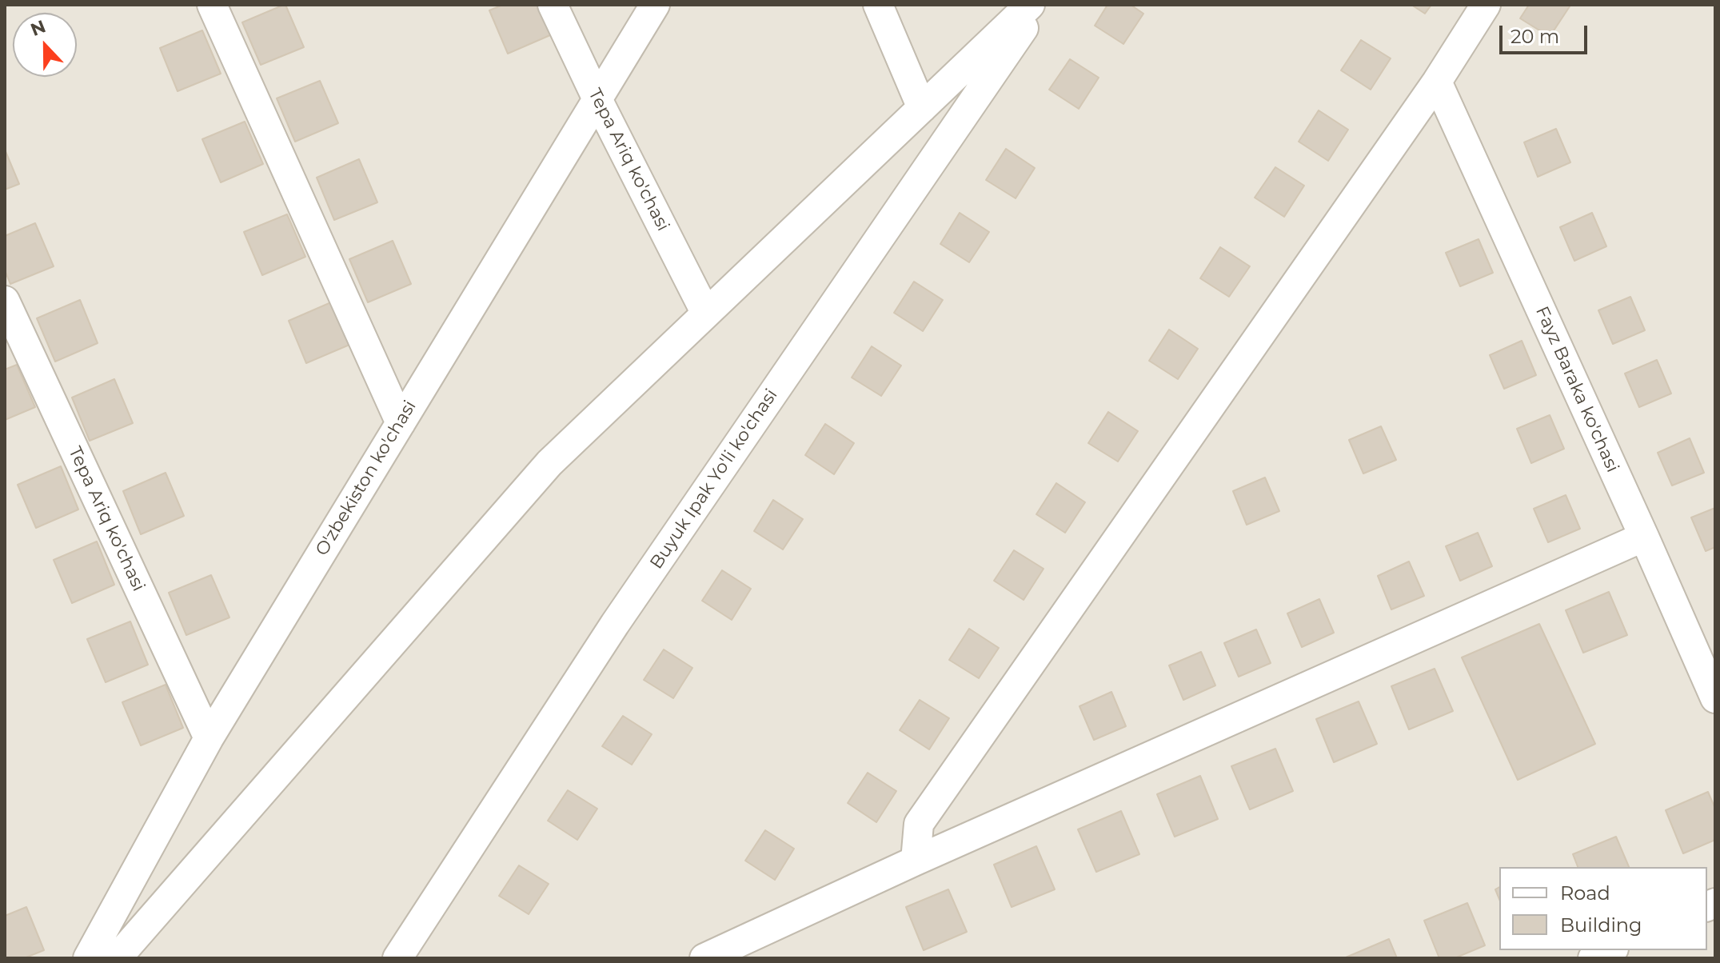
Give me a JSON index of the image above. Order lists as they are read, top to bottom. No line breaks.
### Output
{"streets":{"street":["Tepa Ariq ko'chasi","Fayz Baraka ko'chasi","O'zbekiston ko'chasi","Buyuk Ipak Yo'li ko'chasi"]},"crossings":[["Tepa Ariq ko'chasi","O'zbekiston ko'chasi"]],"legend":["Road","Building"],"scale_bar":"20 m","north":"top"}
